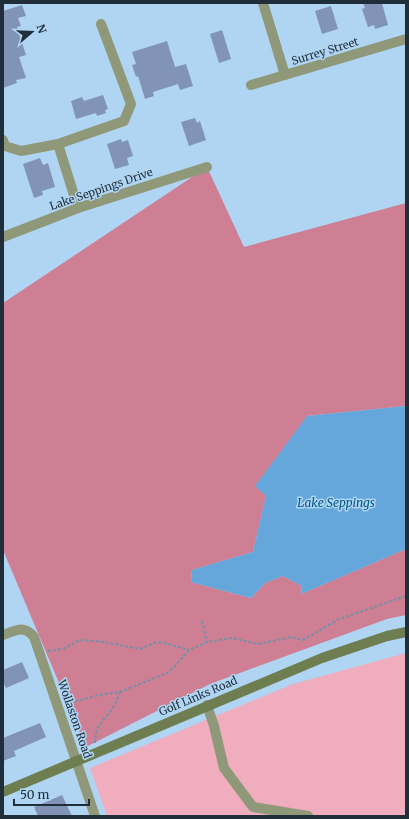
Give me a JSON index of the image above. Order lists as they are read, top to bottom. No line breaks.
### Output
{"streets":{"main road":["Golf Links Road"],"street":["Surrey Street","Lake Seppings Drive","Wollaston Road"]},"crossings":[["Golf Links Road","Wollaston Road"]],"water":["Lake Seppings"],"scale_bar":"50 m","north":"right"}
